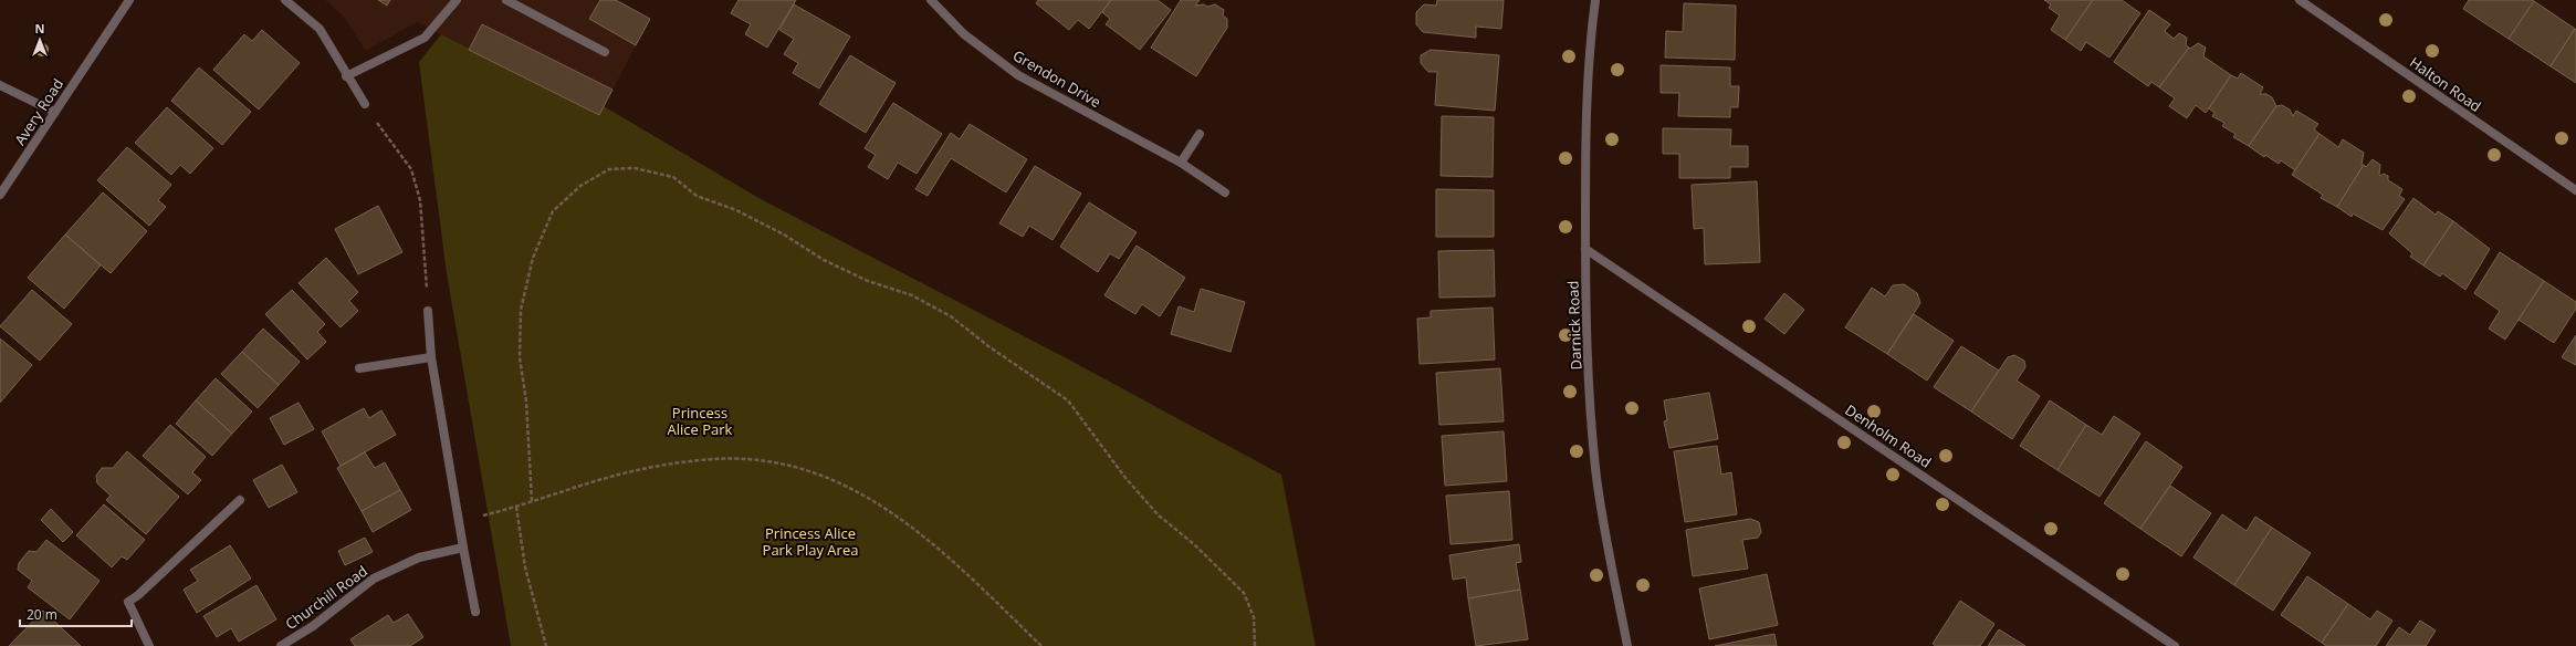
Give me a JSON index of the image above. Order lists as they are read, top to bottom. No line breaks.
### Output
{"streets":{"street":["Grendon Drive","Halton Road","Avery Road","Darnick Road","Denholm Road","Churchill Road"]},"crossings":[["Darnick Road","Denholm Road"]],"parks":["Princess Alice Park","Princess Alice Park Play Area"],"scale_bar":"20 m","north":"top"}
